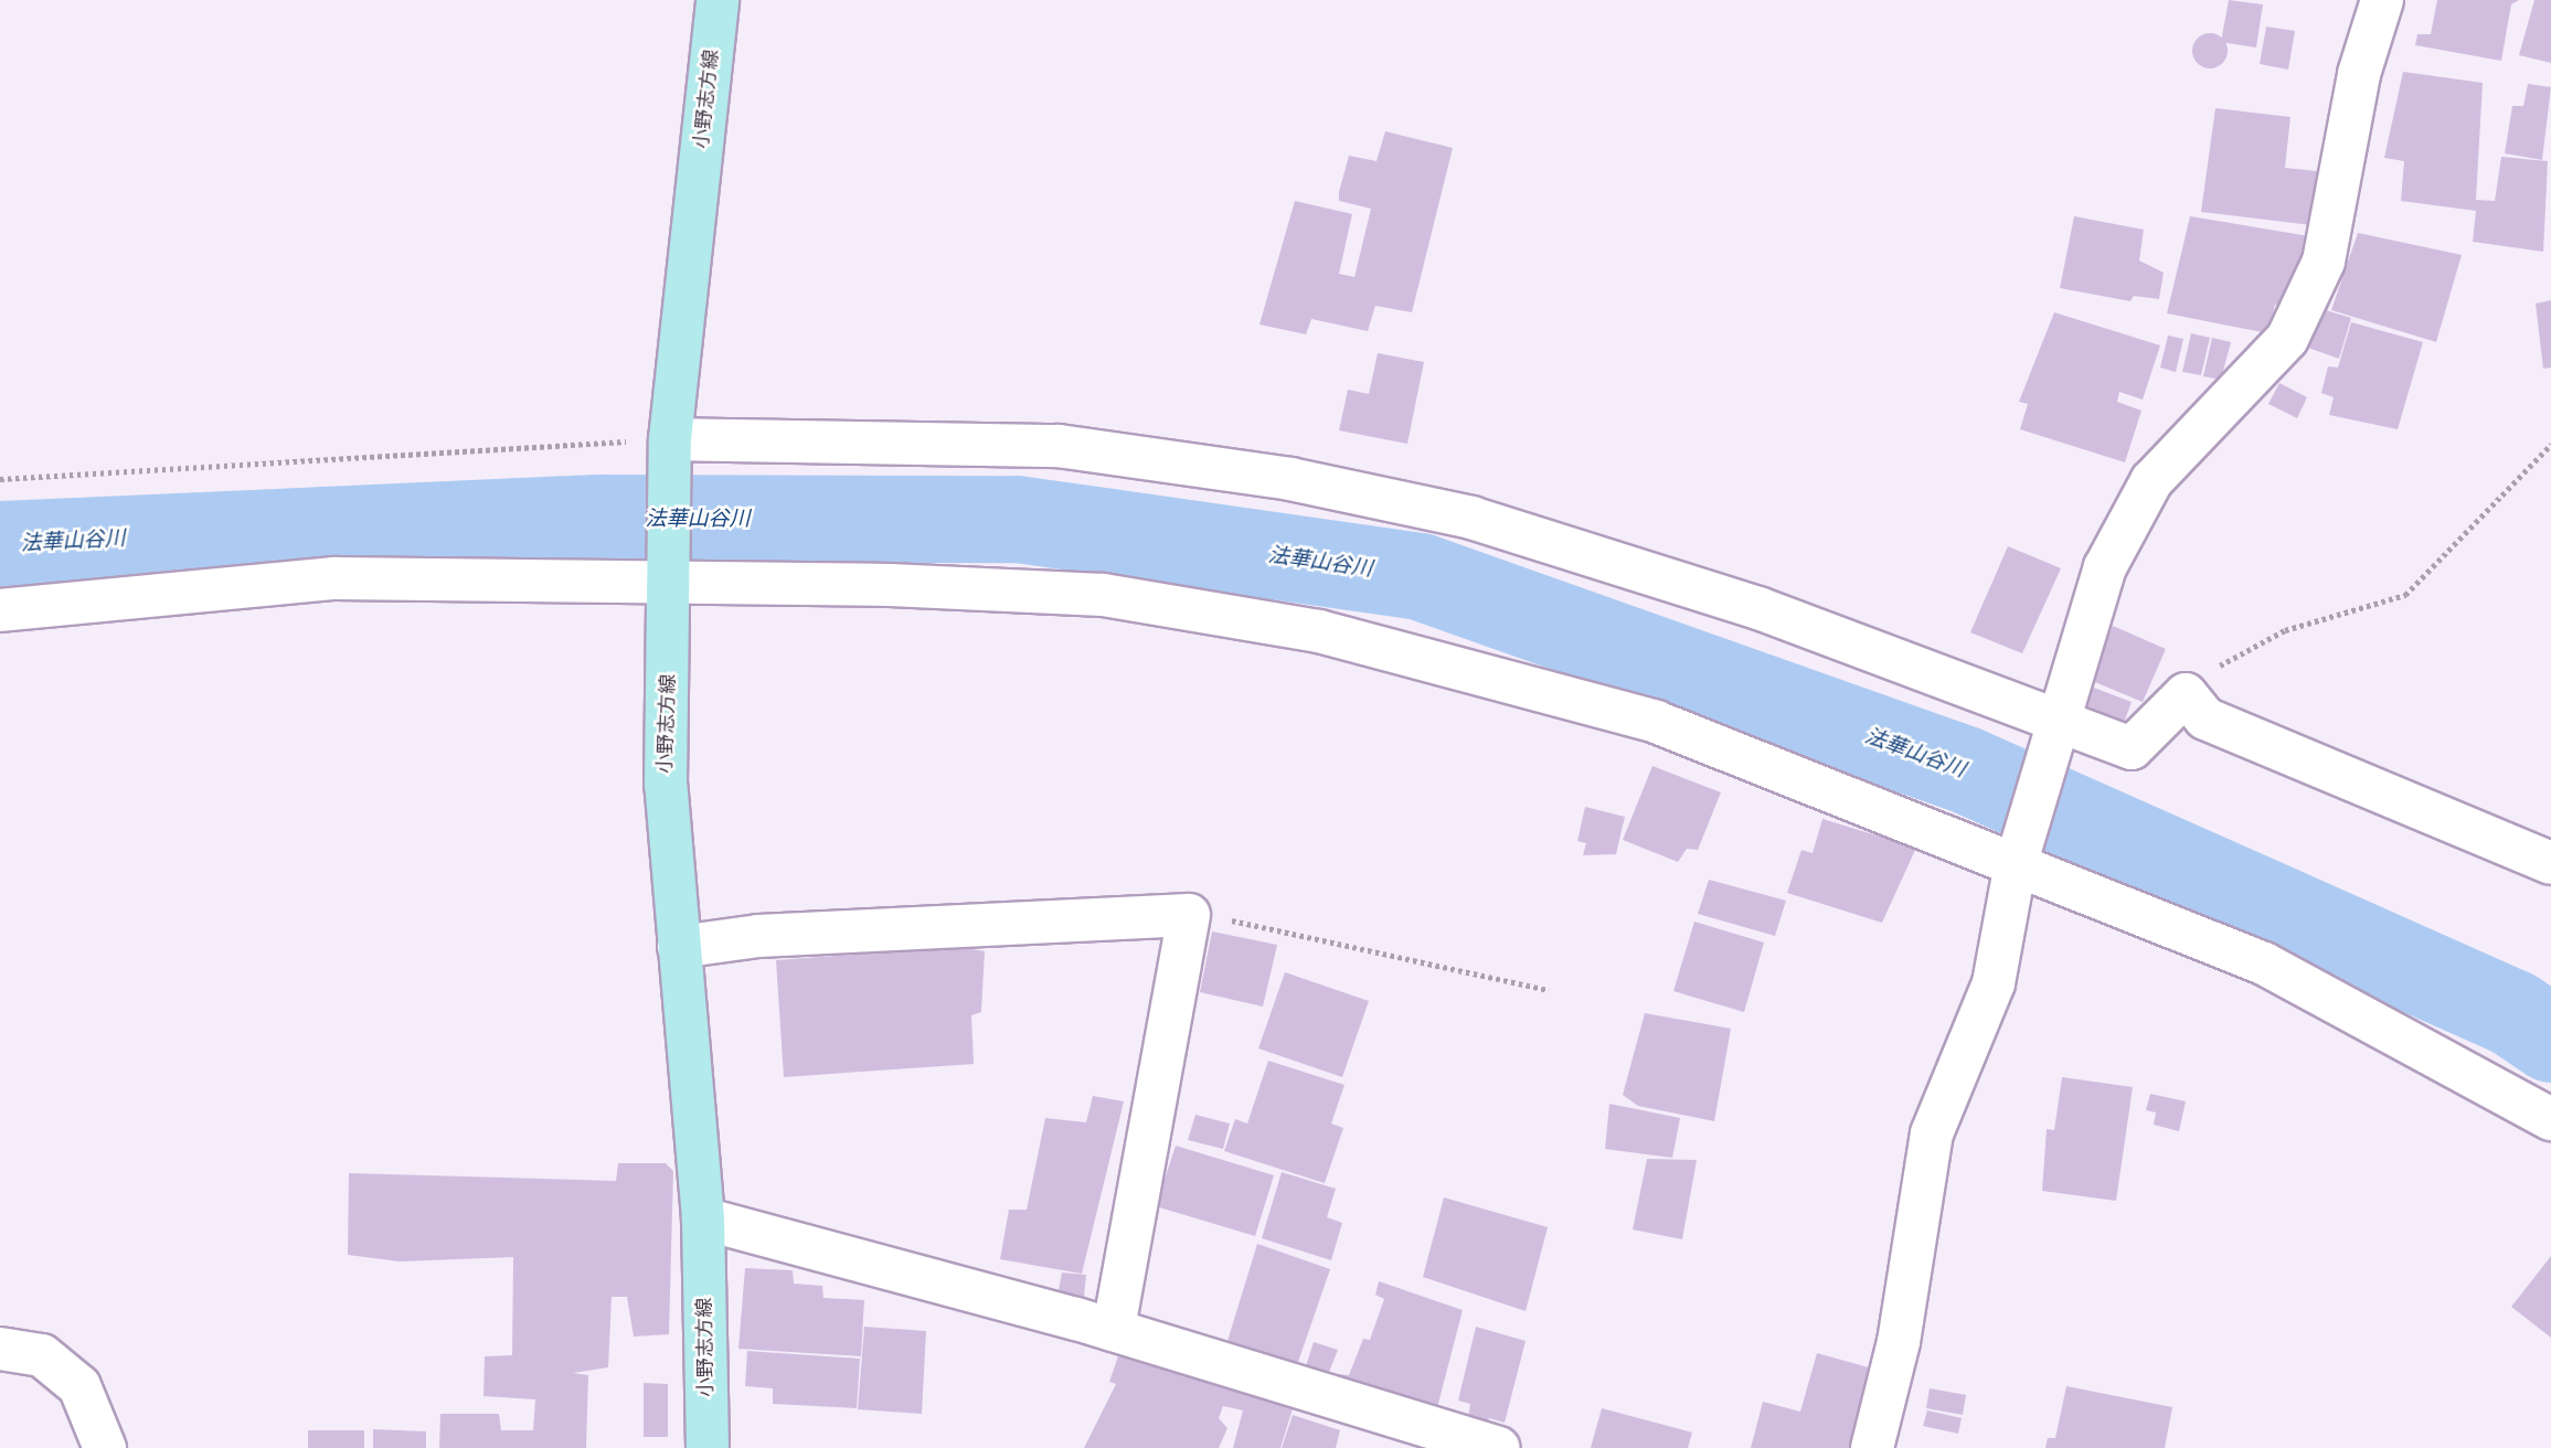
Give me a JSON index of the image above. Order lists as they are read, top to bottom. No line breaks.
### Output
{"streets":{"main road":["小野志方線"]},"water":["法華山谷川"]}
